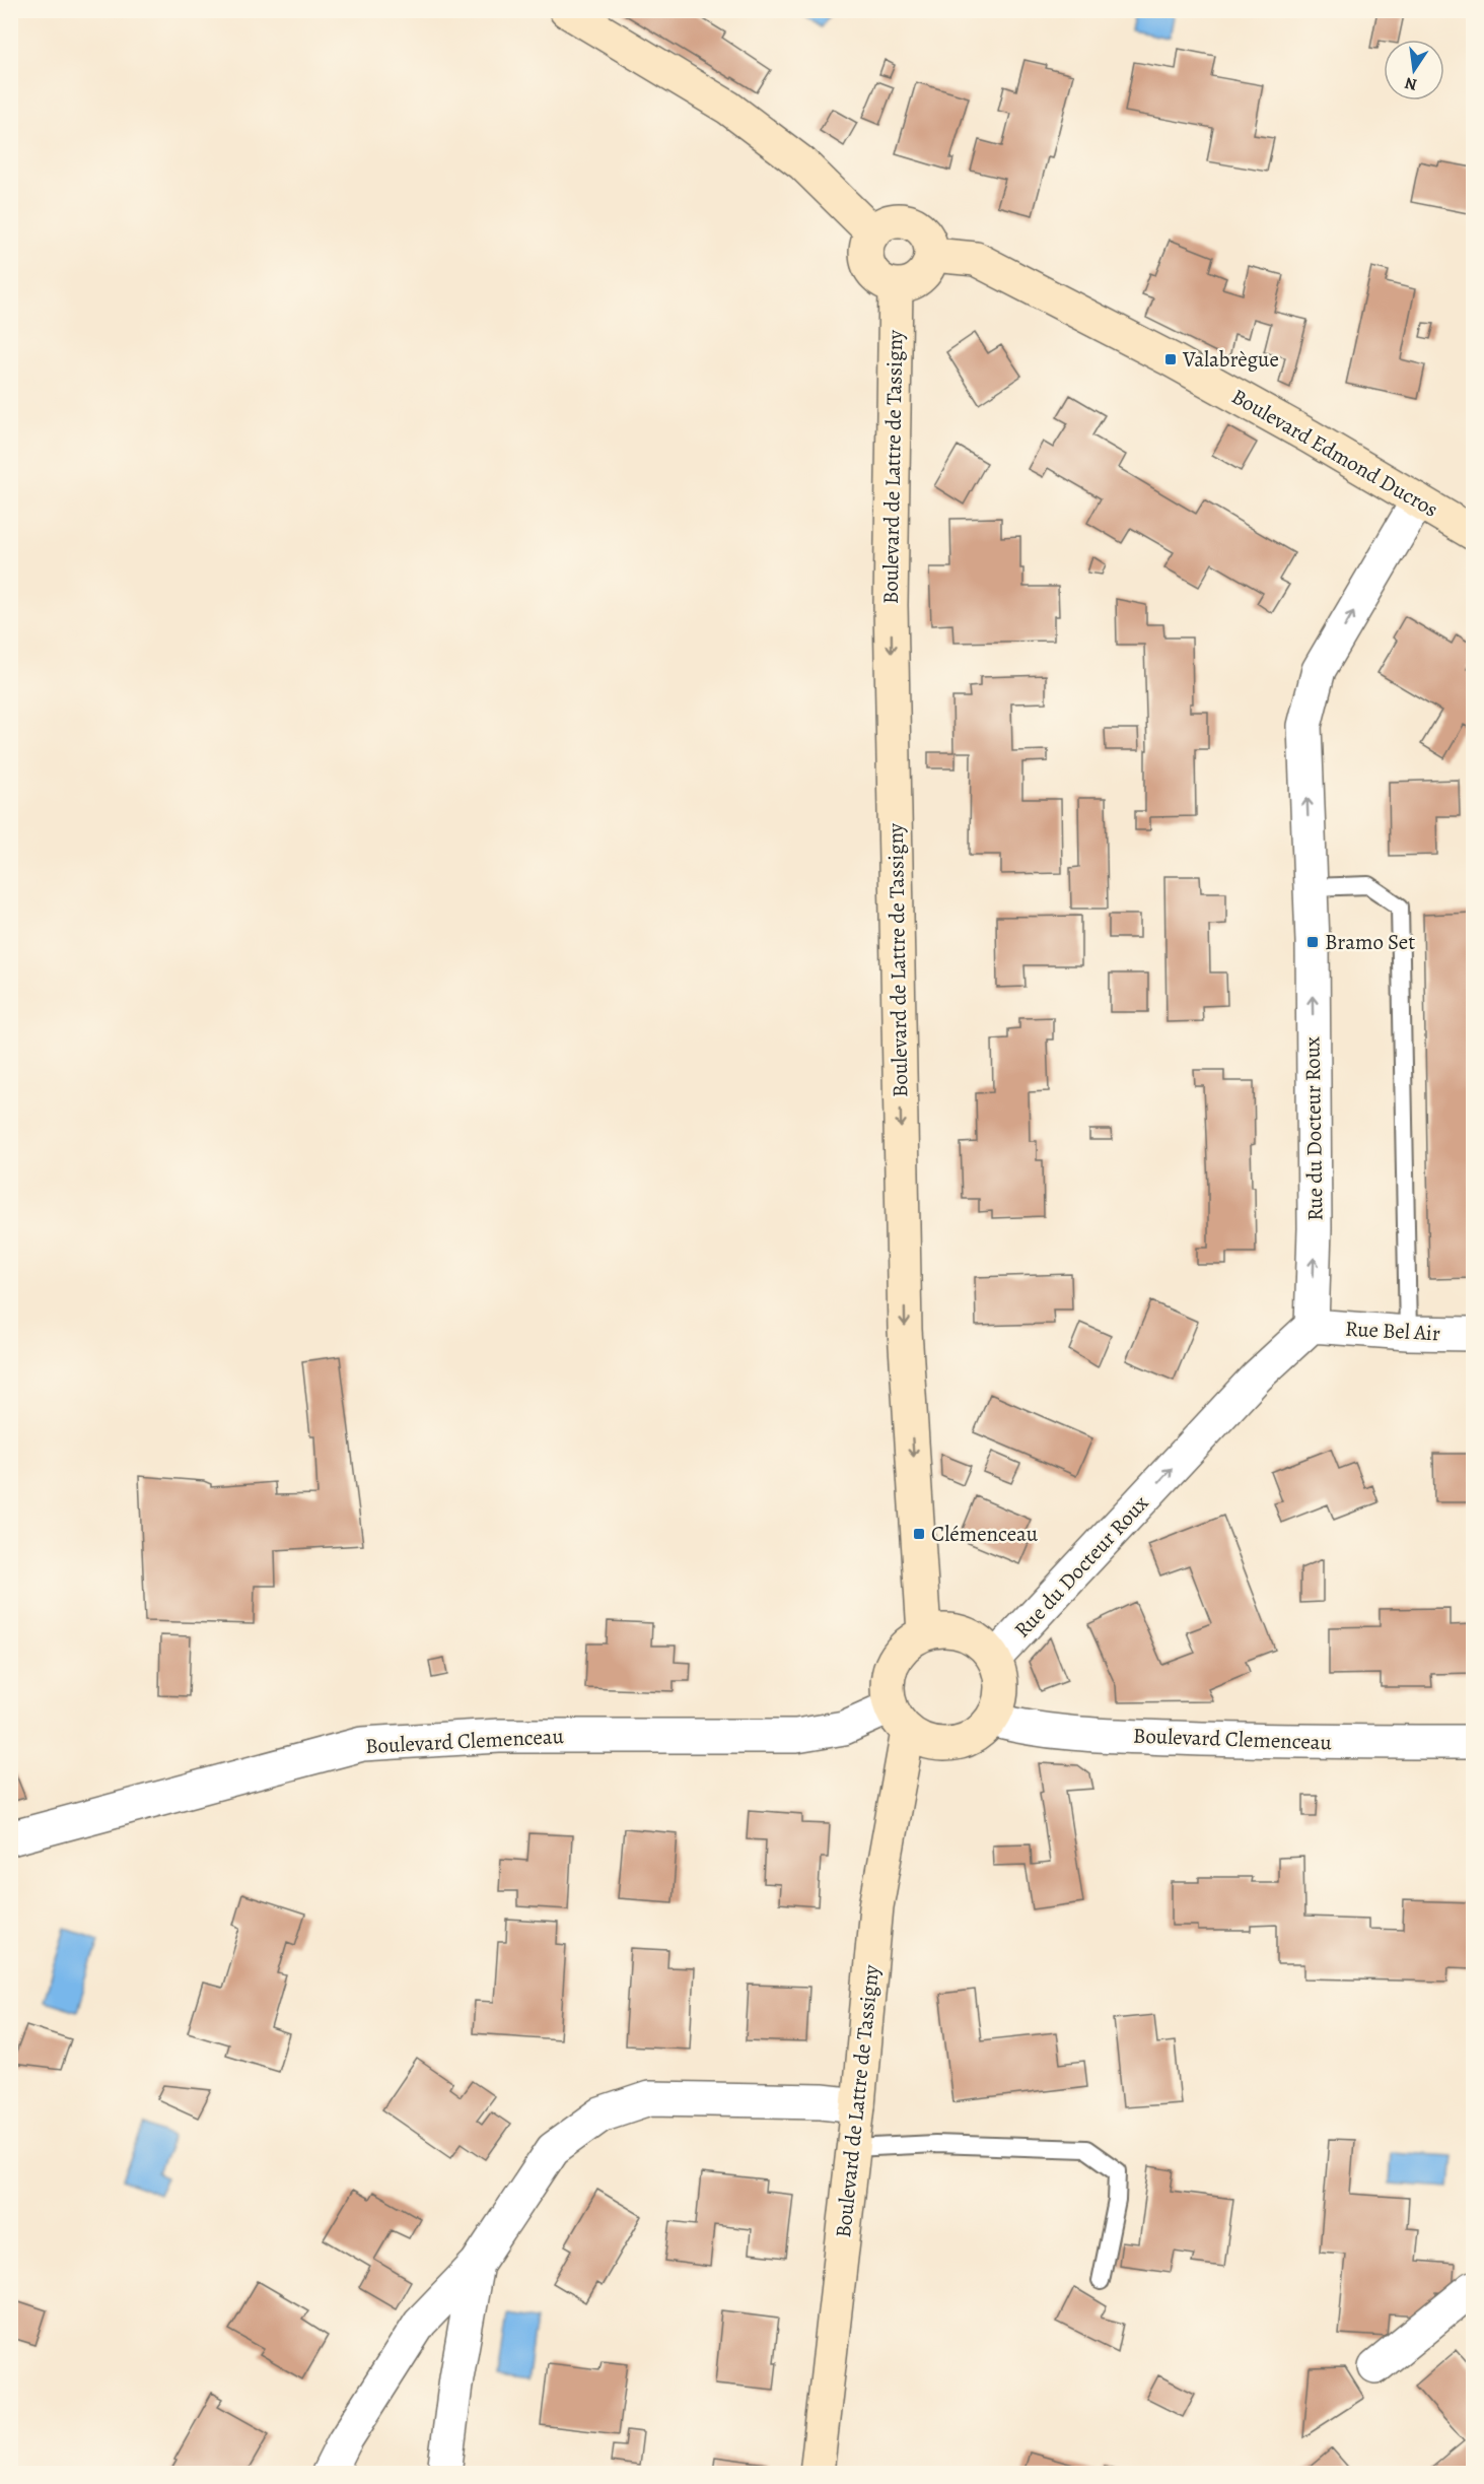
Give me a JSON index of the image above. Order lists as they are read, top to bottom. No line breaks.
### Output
{"streets":{"street":["Boulevard Edmond Ducros","Boulevard de Lattre de Tassigny","Rue du Docteur Roux","Rue Bel Air","Boulevard Clemenceau"]},"crossings":[["Boulevard Edmond Ducros","Boulevard de Lattre de Tassigny"],["Boulevard Edmond Ducros","Rue du Docteur Roux"],["Boulevard de Lattre de Tassigny","Rue du Docteur Roux"],["Boulevard de Lattre de Tassigny","Boulevard Clemenceau"],["Rue du Docteur Roux","Rue Bel Air"],["Rue du Docteur Roux","Boulevard Clemenceau"]],"one_way":["Boulevard de Lattre de Tassigny","Rue du Docteur Roux"],"places":{"transit":["Valabrègue","Bramo Set","Clémenceau"]},"north":"bottom"}
